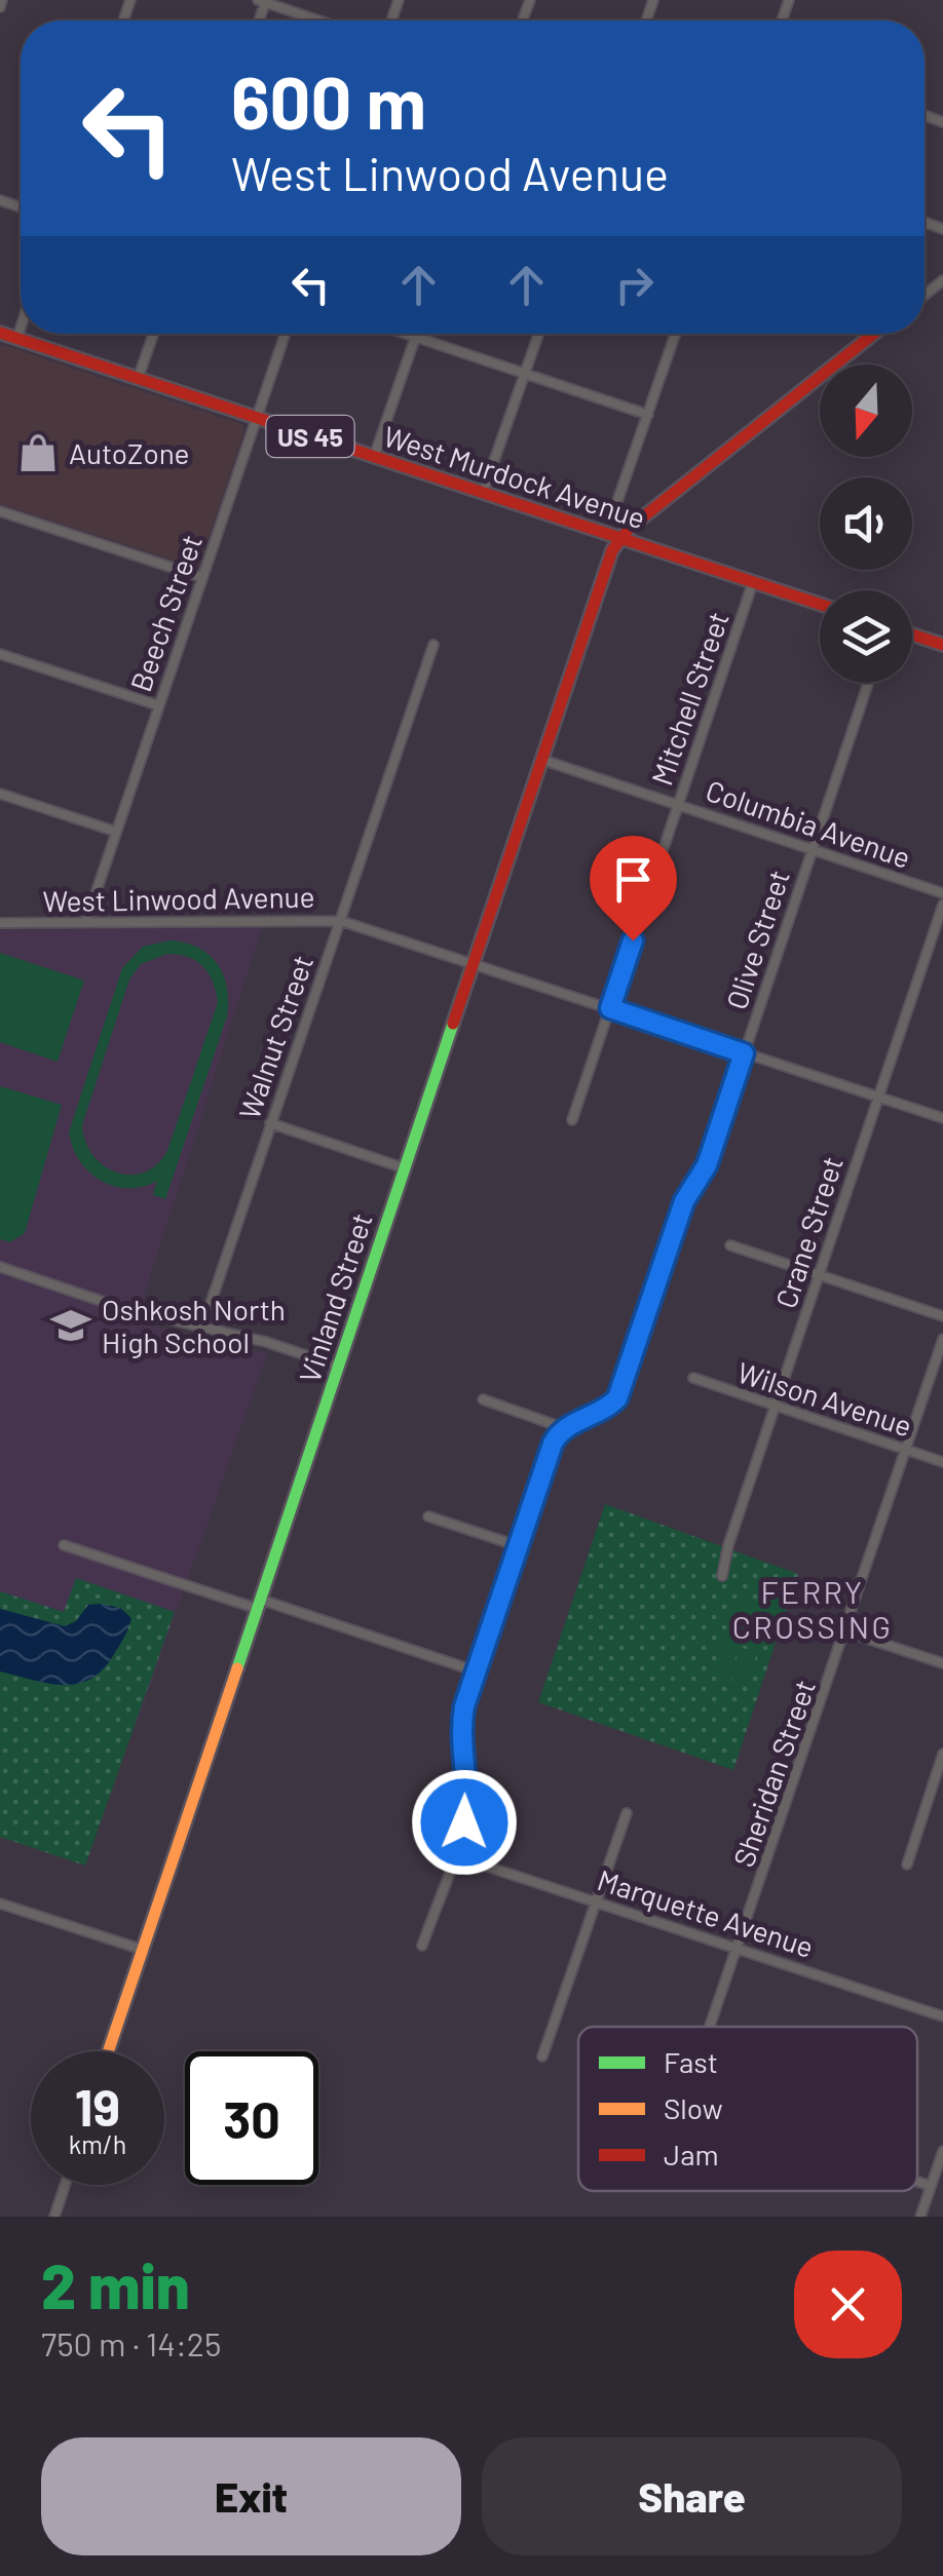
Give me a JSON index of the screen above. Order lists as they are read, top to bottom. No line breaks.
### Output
{"streets":{"street":["US 45","West Murdock Avenue","Beech Street","Mitchell Street","Columbia Avenue","West Linwood Avenue","Olive Street","Walnut Street","Crane Street","Vinland Street","Wilson Avenue","Sheridan Street","Marquette Avenue"]},"crossings":[["West Murdock Avenue","Beech Street"],["West Murdock Avenue","Mitchell Street"],["West Murdock Avenue","Vinland Street"],["Beech Street","West Linwood Avenue"],["Mitchell Street","Columbia Avenue"],["Mitchell Street","West Linwood Avenue"],["Columbia Avenue","Olive Street"],["Columbia Avenue","Vinland Street"],["West Linwood Avenue","Olive Street"],["West Linwood Avenue","Walnut Street"],["West Linwood Avenue","Crane Street"],["West Linwood Avenue","Vinland Street"],["Crane Street","Wilson Avenue"],["Wilson Avenue","Sheridan Street"],["Sheridan Street","Marquette Avenue"]],"districts":["FERRY CROSSING"],"places":{"shop":["AutoZone"],"school or university":["Oshkosh North High School"]},"legend":["Fast","Slow","Jam"],"north":"bottom","page":{"turn":["600 m","West Linwood Avenue"],"speed":"19 km/h","limit":"30","heading":["2 min","750 m · 14:25"],"buttons":["Exit","Share"]}}
